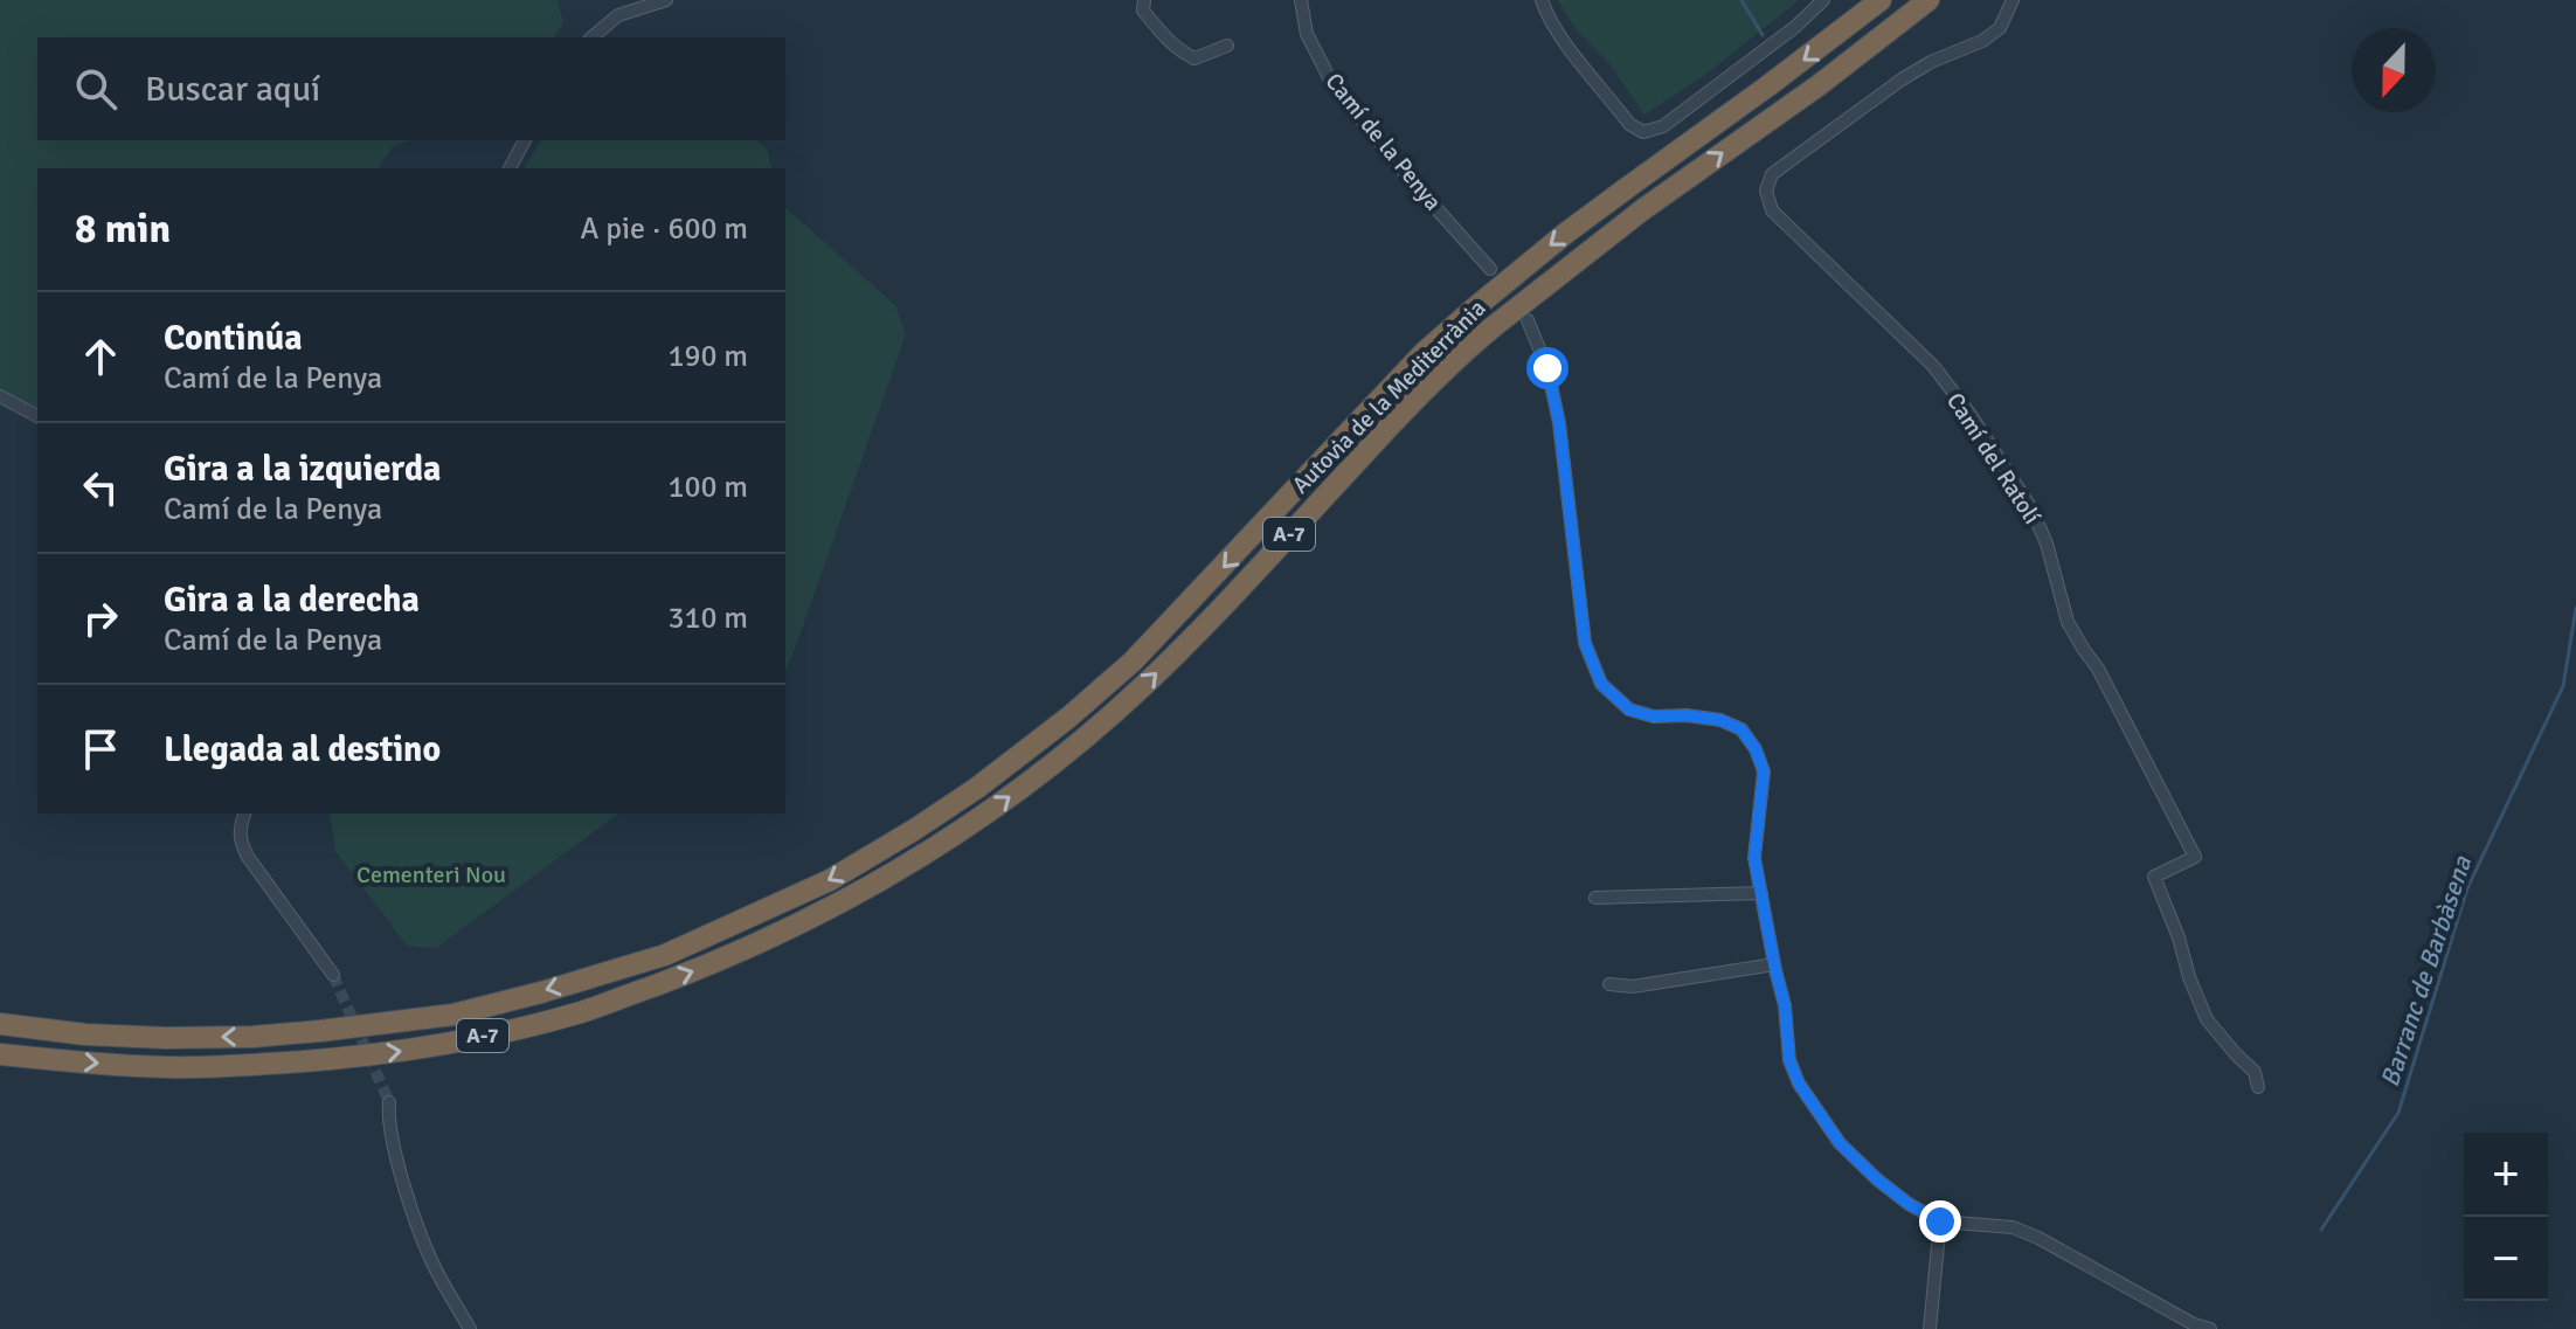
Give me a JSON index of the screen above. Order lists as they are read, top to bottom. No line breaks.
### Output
{"streets":{"highway":["Autovia de la Mediterrània","A-7"],"street":["Camí de la Penya","Camí del Ratolí"]},"water":["Barranc de Barbàsena"],"parks":["Cementeri Nou"],"north":"bottom","page":{"search":"Buscar aquí","heading":["8 min","A pie · 600 m"],"list":[["Continúa","Camí de la Penya","190 m"],["Gira a la izquierda","Camí de la Penya","100 m"],["Gira a la derecha","Camí de la Penya","310 m"],"Llegada al destino"],"map_buttons":["+","−"]}}
